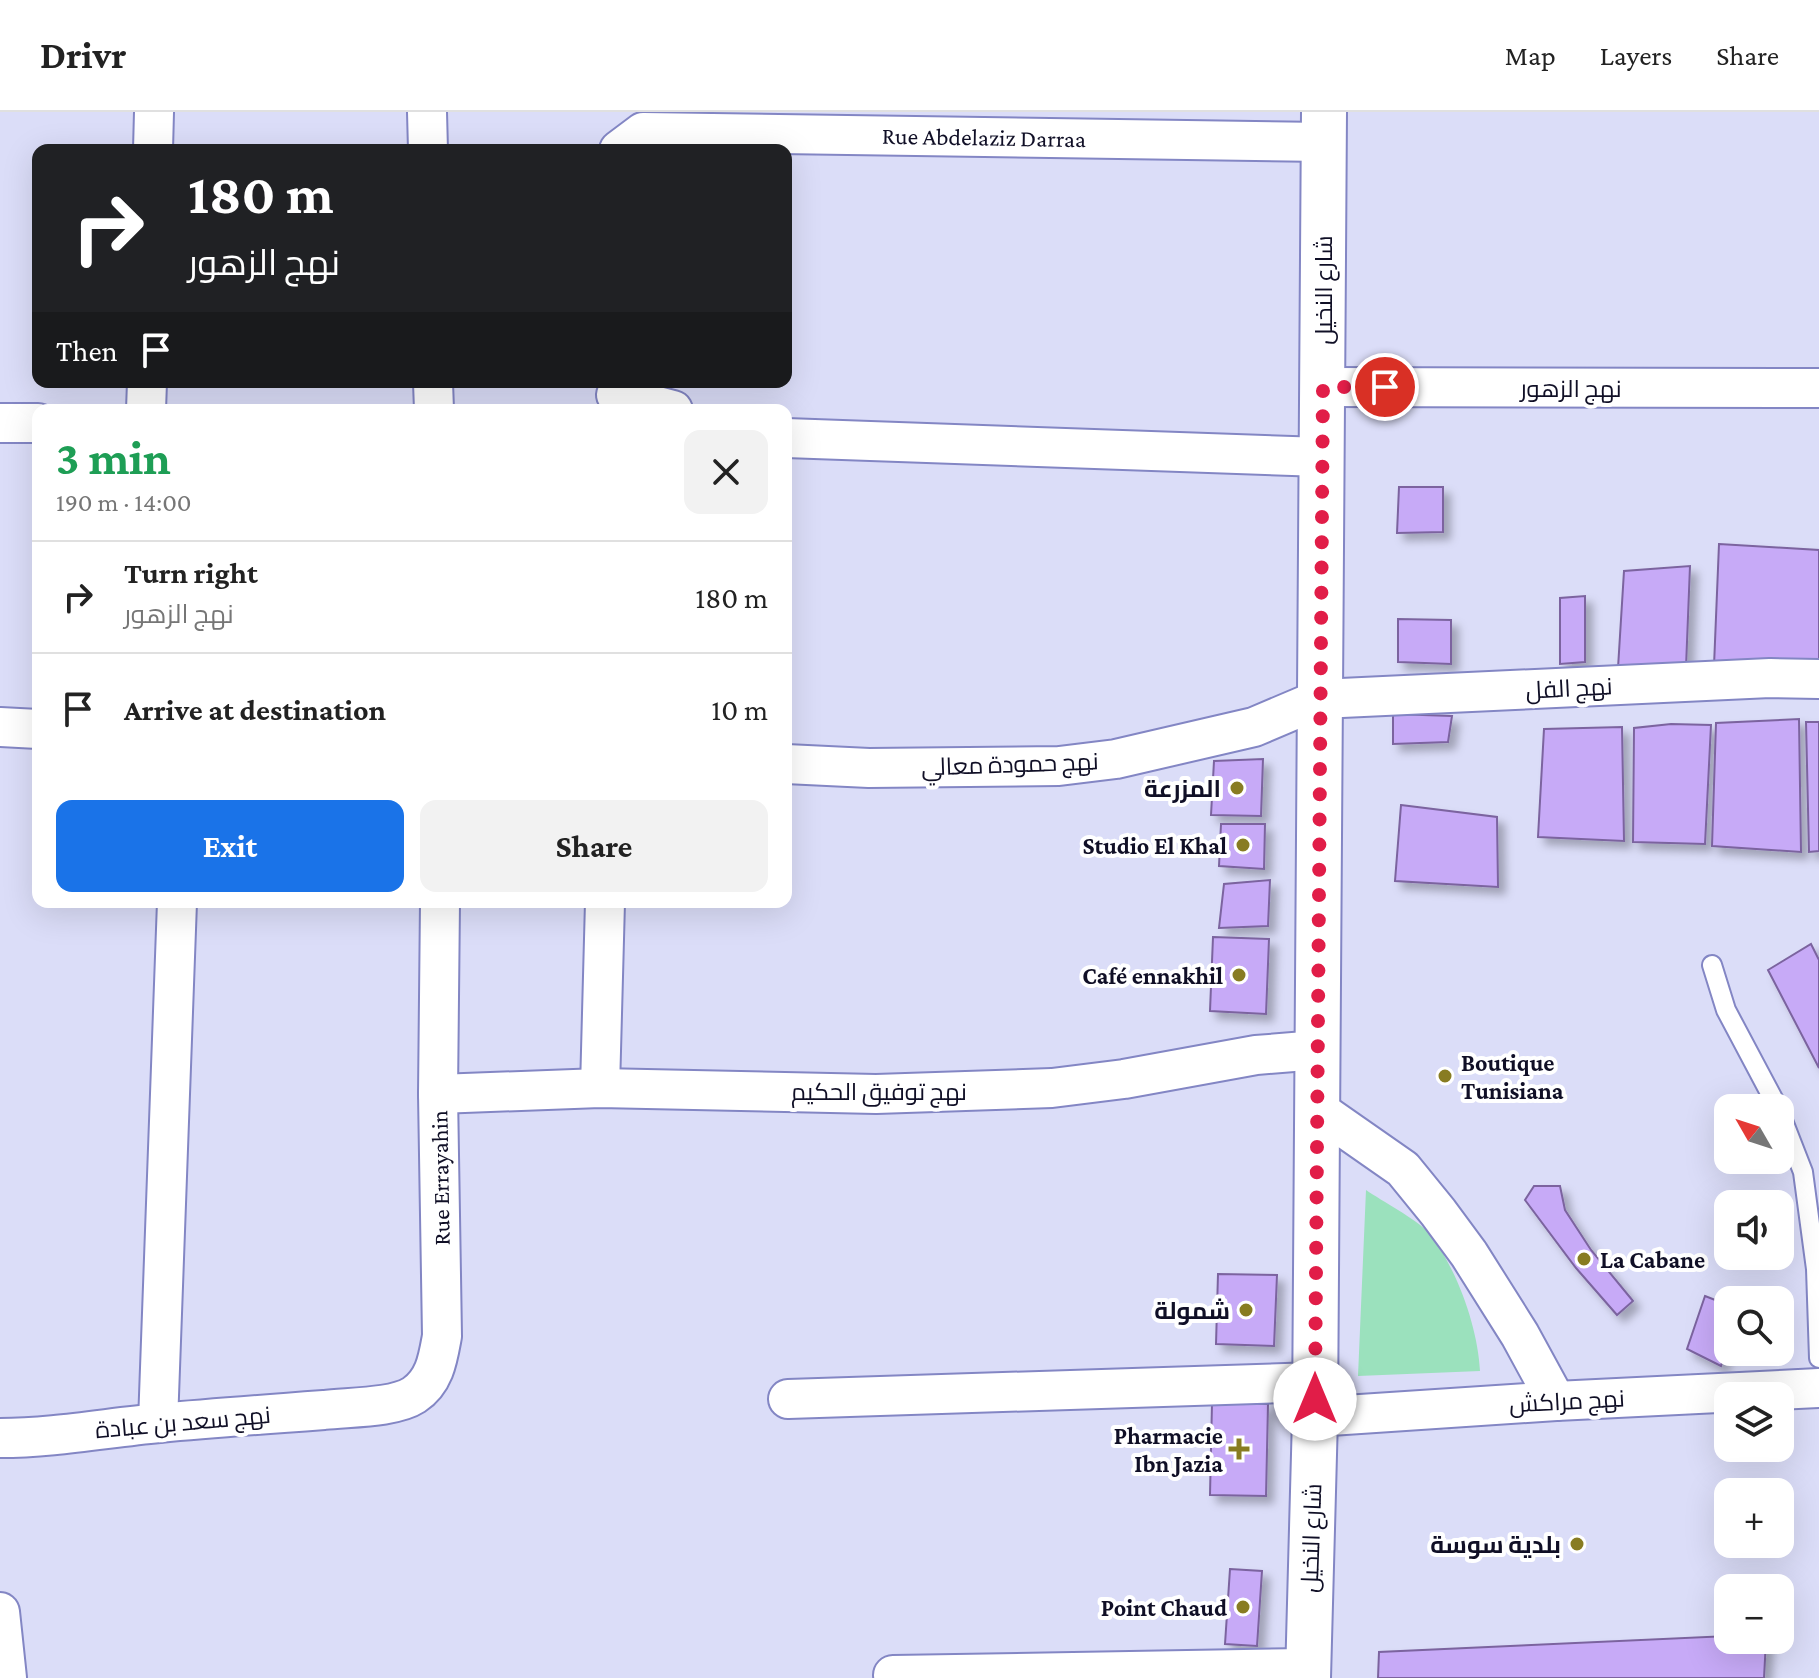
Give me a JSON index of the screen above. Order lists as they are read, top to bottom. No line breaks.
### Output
{"streets":{"street":["Rue Abdelaziz Darraa","شارع النخيل","نهج الزهور","نهج الفل","نهج حمودة معالي","نهج توفيق الحكيم","Rue Errayahin","نهج مراكش","نهج سعد بن عبادة"]},"crossings":[["Rue Abdelaziz Darraa","شارع النخيل"],["شارع النخيل","نهج الزهور"],["شارع النخيل","نهج الفل"],["شارع النخيل","نهج حمودة معالي"],["شارع النخيل","نهج توفيق الحكيم"],["شارع النخيل","نهج مراكش"],["نهج الفل","نهج حمودة معالي"],["نهج توفيق الحكيم","Rue Errayahin"],["Rue Errayahin","نهج سعد بن عبادة"]],"places":{"other":["المزرعة","Studio El Khal","Café ennakhil","Boutique Tunisiana","La Cabane","شمولة","بلدية سوسة","Point Chaud"],"health":["Pharmacie Ibn Jazia"]},"north":"top left","page":{"header":"Drivr","nav":["Map","Layers","Share"],"turn":["180 m","نهج الزهور"],"then":"Then","heading":["3 min","190 m · 14:00"],"list":[{"name":"Turn right","note":"نهج الزهور","value":"180 m"},{"name":"Arrive at destination","value":"10 m"}],"buttons":["Exit","Share"],"map_buttons":["+","−"]}}
